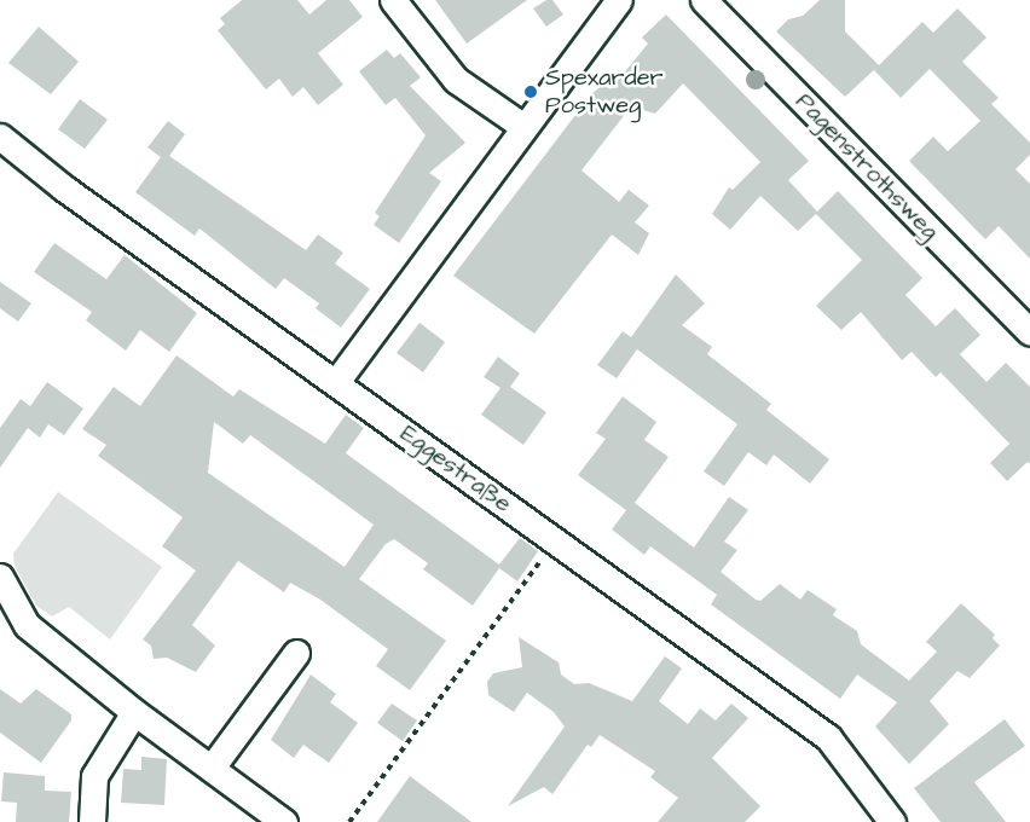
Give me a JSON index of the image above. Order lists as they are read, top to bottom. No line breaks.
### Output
{"streets":{"street":["Pagenstrothsweg","Eggestraße"]},"places":["Spexarder Postweg"]}
